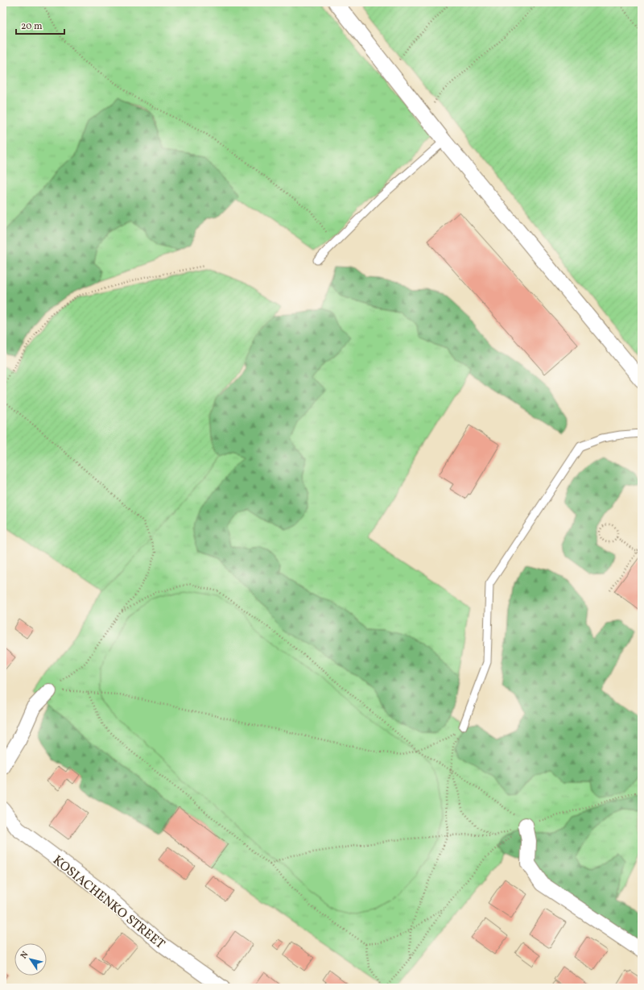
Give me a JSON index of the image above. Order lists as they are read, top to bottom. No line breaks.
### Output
{"streets":{"street":["KOSIACHENKO STREET"]},"scale_bar":"20 m","north":"top left"}
